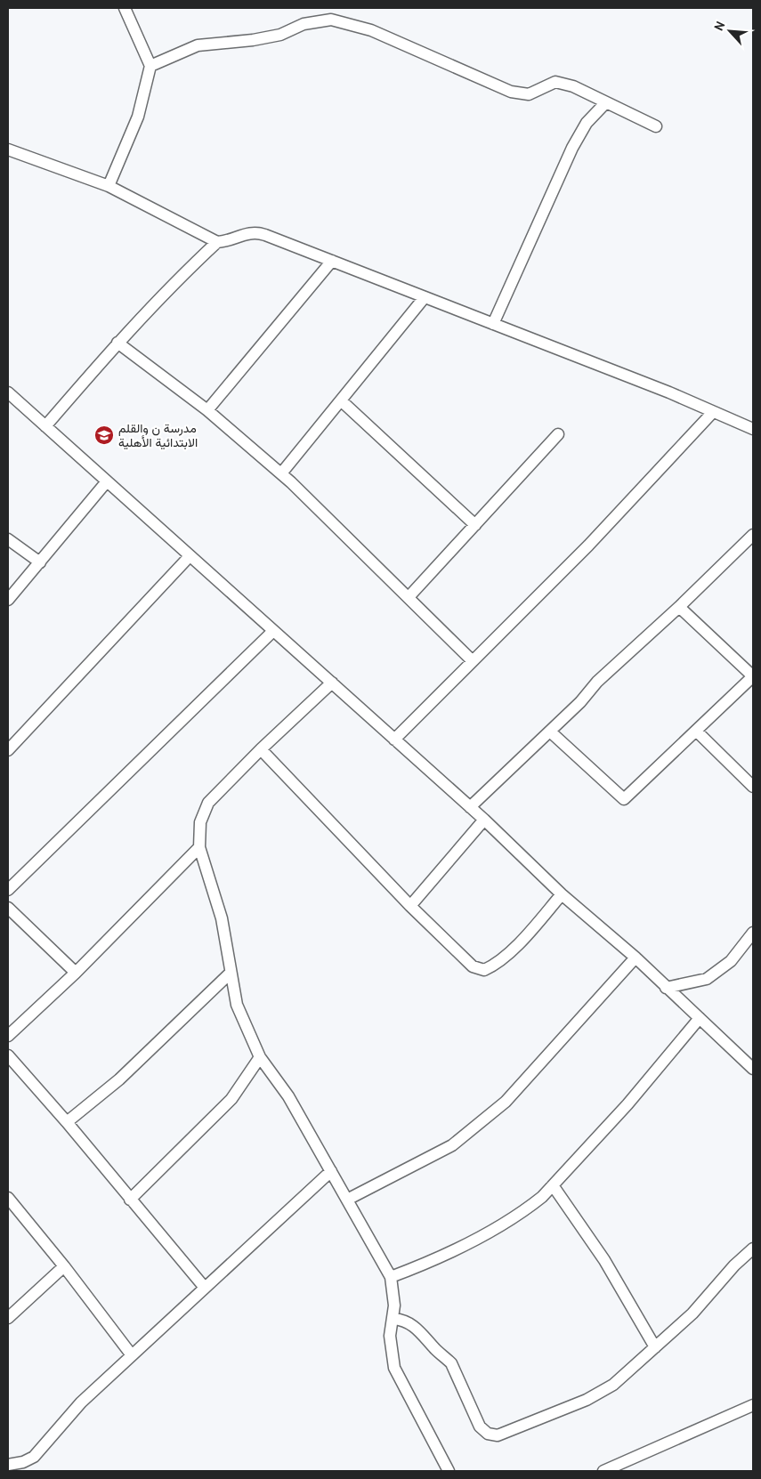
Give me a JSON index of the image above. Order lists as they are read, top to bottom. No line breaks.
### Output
{"places":{"school or university":["مدرسة ن والقلم الابتدائية الأهلية"]},"north":"top left"}
